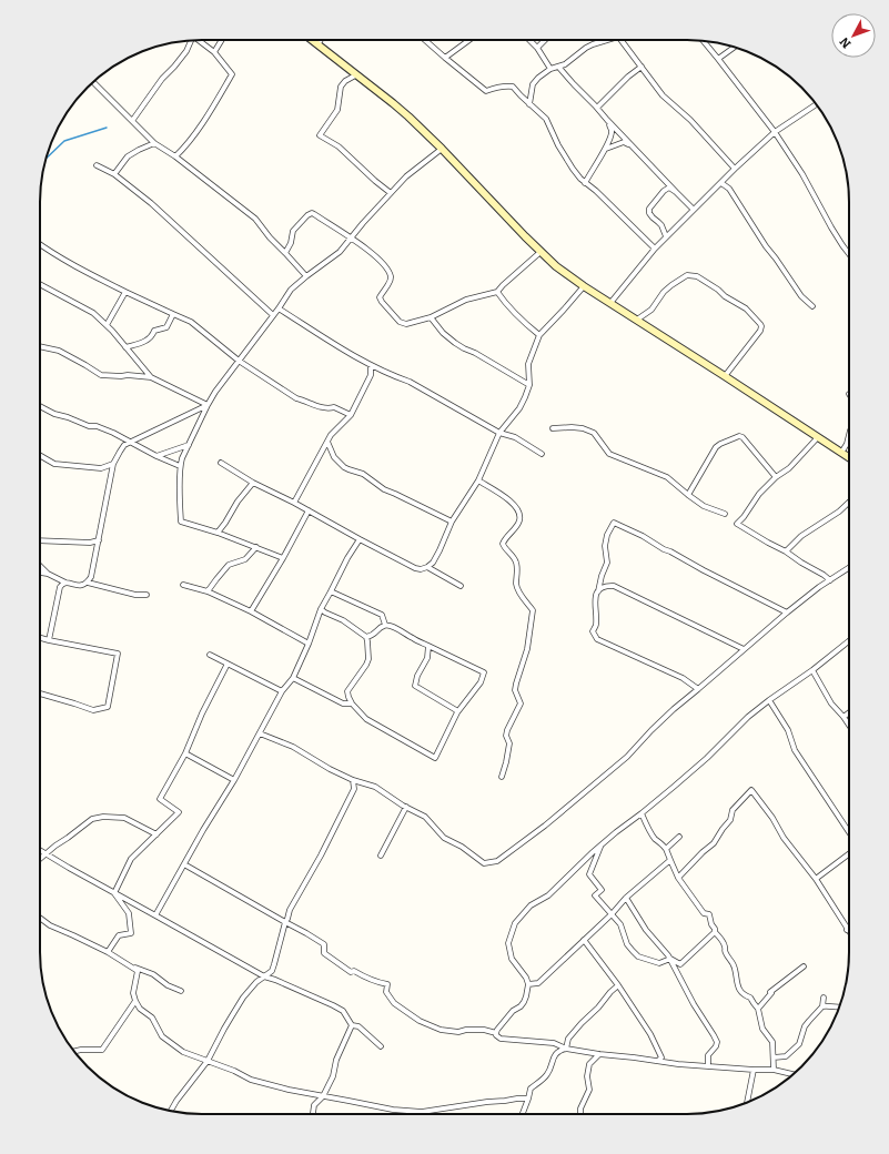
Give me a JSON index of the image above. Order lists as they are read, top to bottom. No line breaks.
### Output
{"north":"bottom left"}
